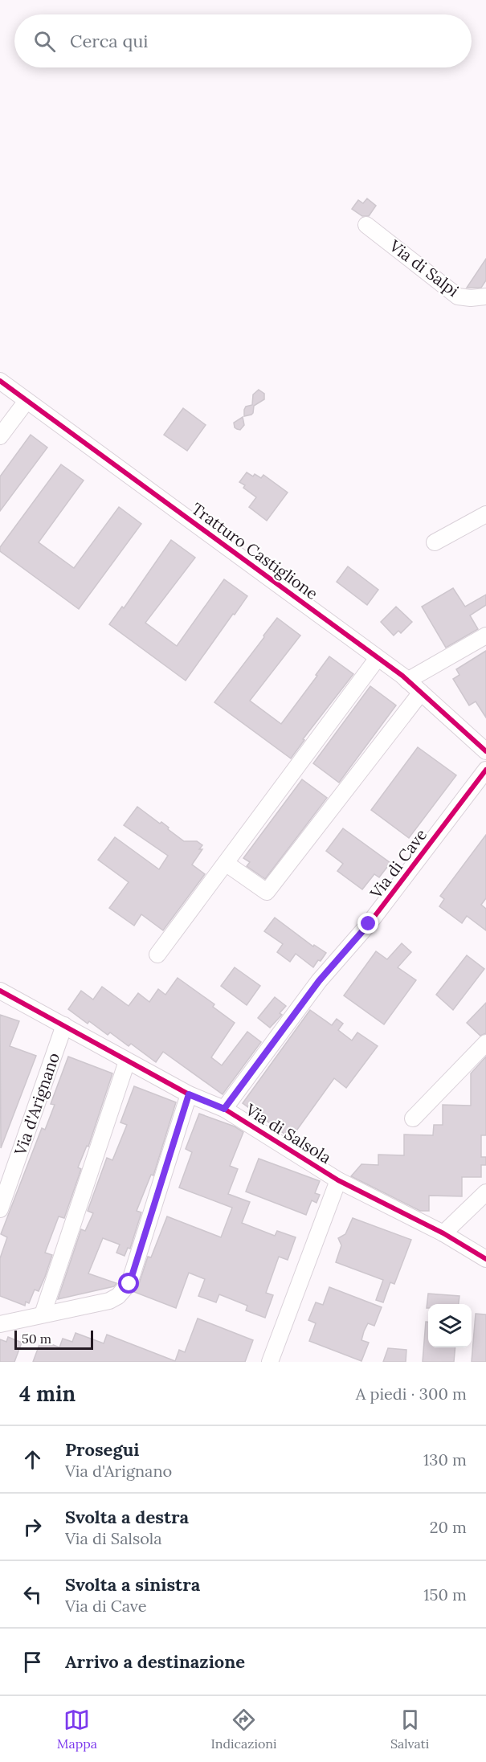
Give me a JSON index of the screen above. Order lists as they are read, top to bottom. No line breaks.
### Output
{"streets":{"street":["Via di Salpi","Tratturo Castiglione","Via di Cave","Via d'Arignano","Via di Salsola"]},"crossings":[["Via di Cave","Via di Salsola"],["Via d'Arignano","Via di Salsola"]],"scale_bar":"50 m","page":{"search":"Cerca qui","scale":"50 m","heading":["4 min","A piedi · 300 m"],"list":[["Prosegui","Via d'Arignano","130 m"],["Svolta a destra","Via di Salsola","20 m"],["Svolta a sinistra","Via di Cave","150 m"],"Arrivo a destinazione"],"nav":["Mappa","Indicazioni","Salvati"]}}
